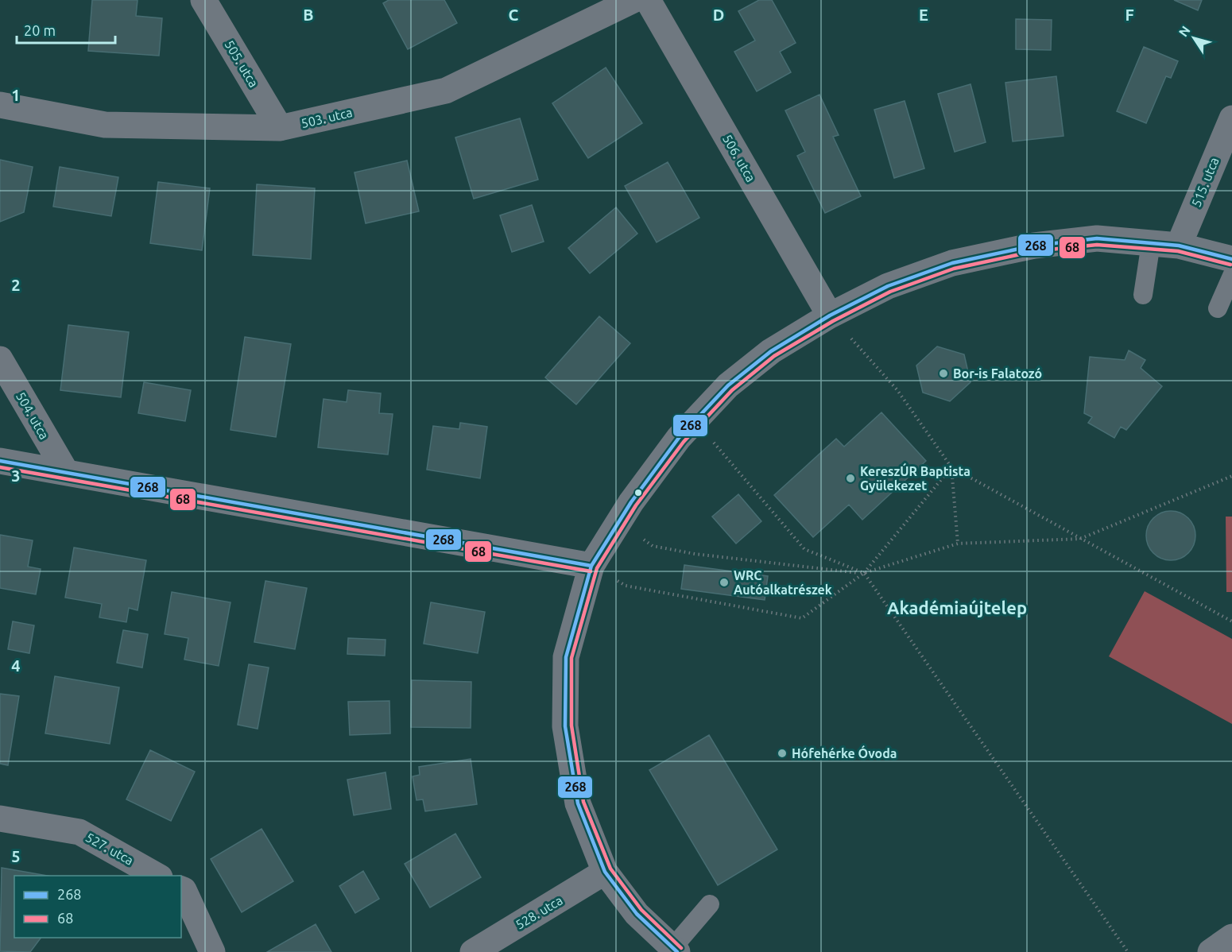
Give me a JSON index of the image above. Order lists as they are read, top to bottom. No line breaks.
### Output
{"streets":{"street":["505. utca","503. utca","506. utca","515. utca","504. utca","527. utca","528. utca"]},"crossings":[["505. utca","503. utca"]],"districts":["Akadémiaújtelep"],"places":["Bor-is Falatozó","KereszÚR Baptista Gyülekezet","WRC Autóalkatrészek","Hófehérke Óvoda"],"lines":["transit line 268","transit line 68"],"legend":["268","68"],"scale_bar":"20 m","north":"top left","grid":{"columns":["B","C","D","E","F"],"rows":["1","2","3","4","5"]}}
